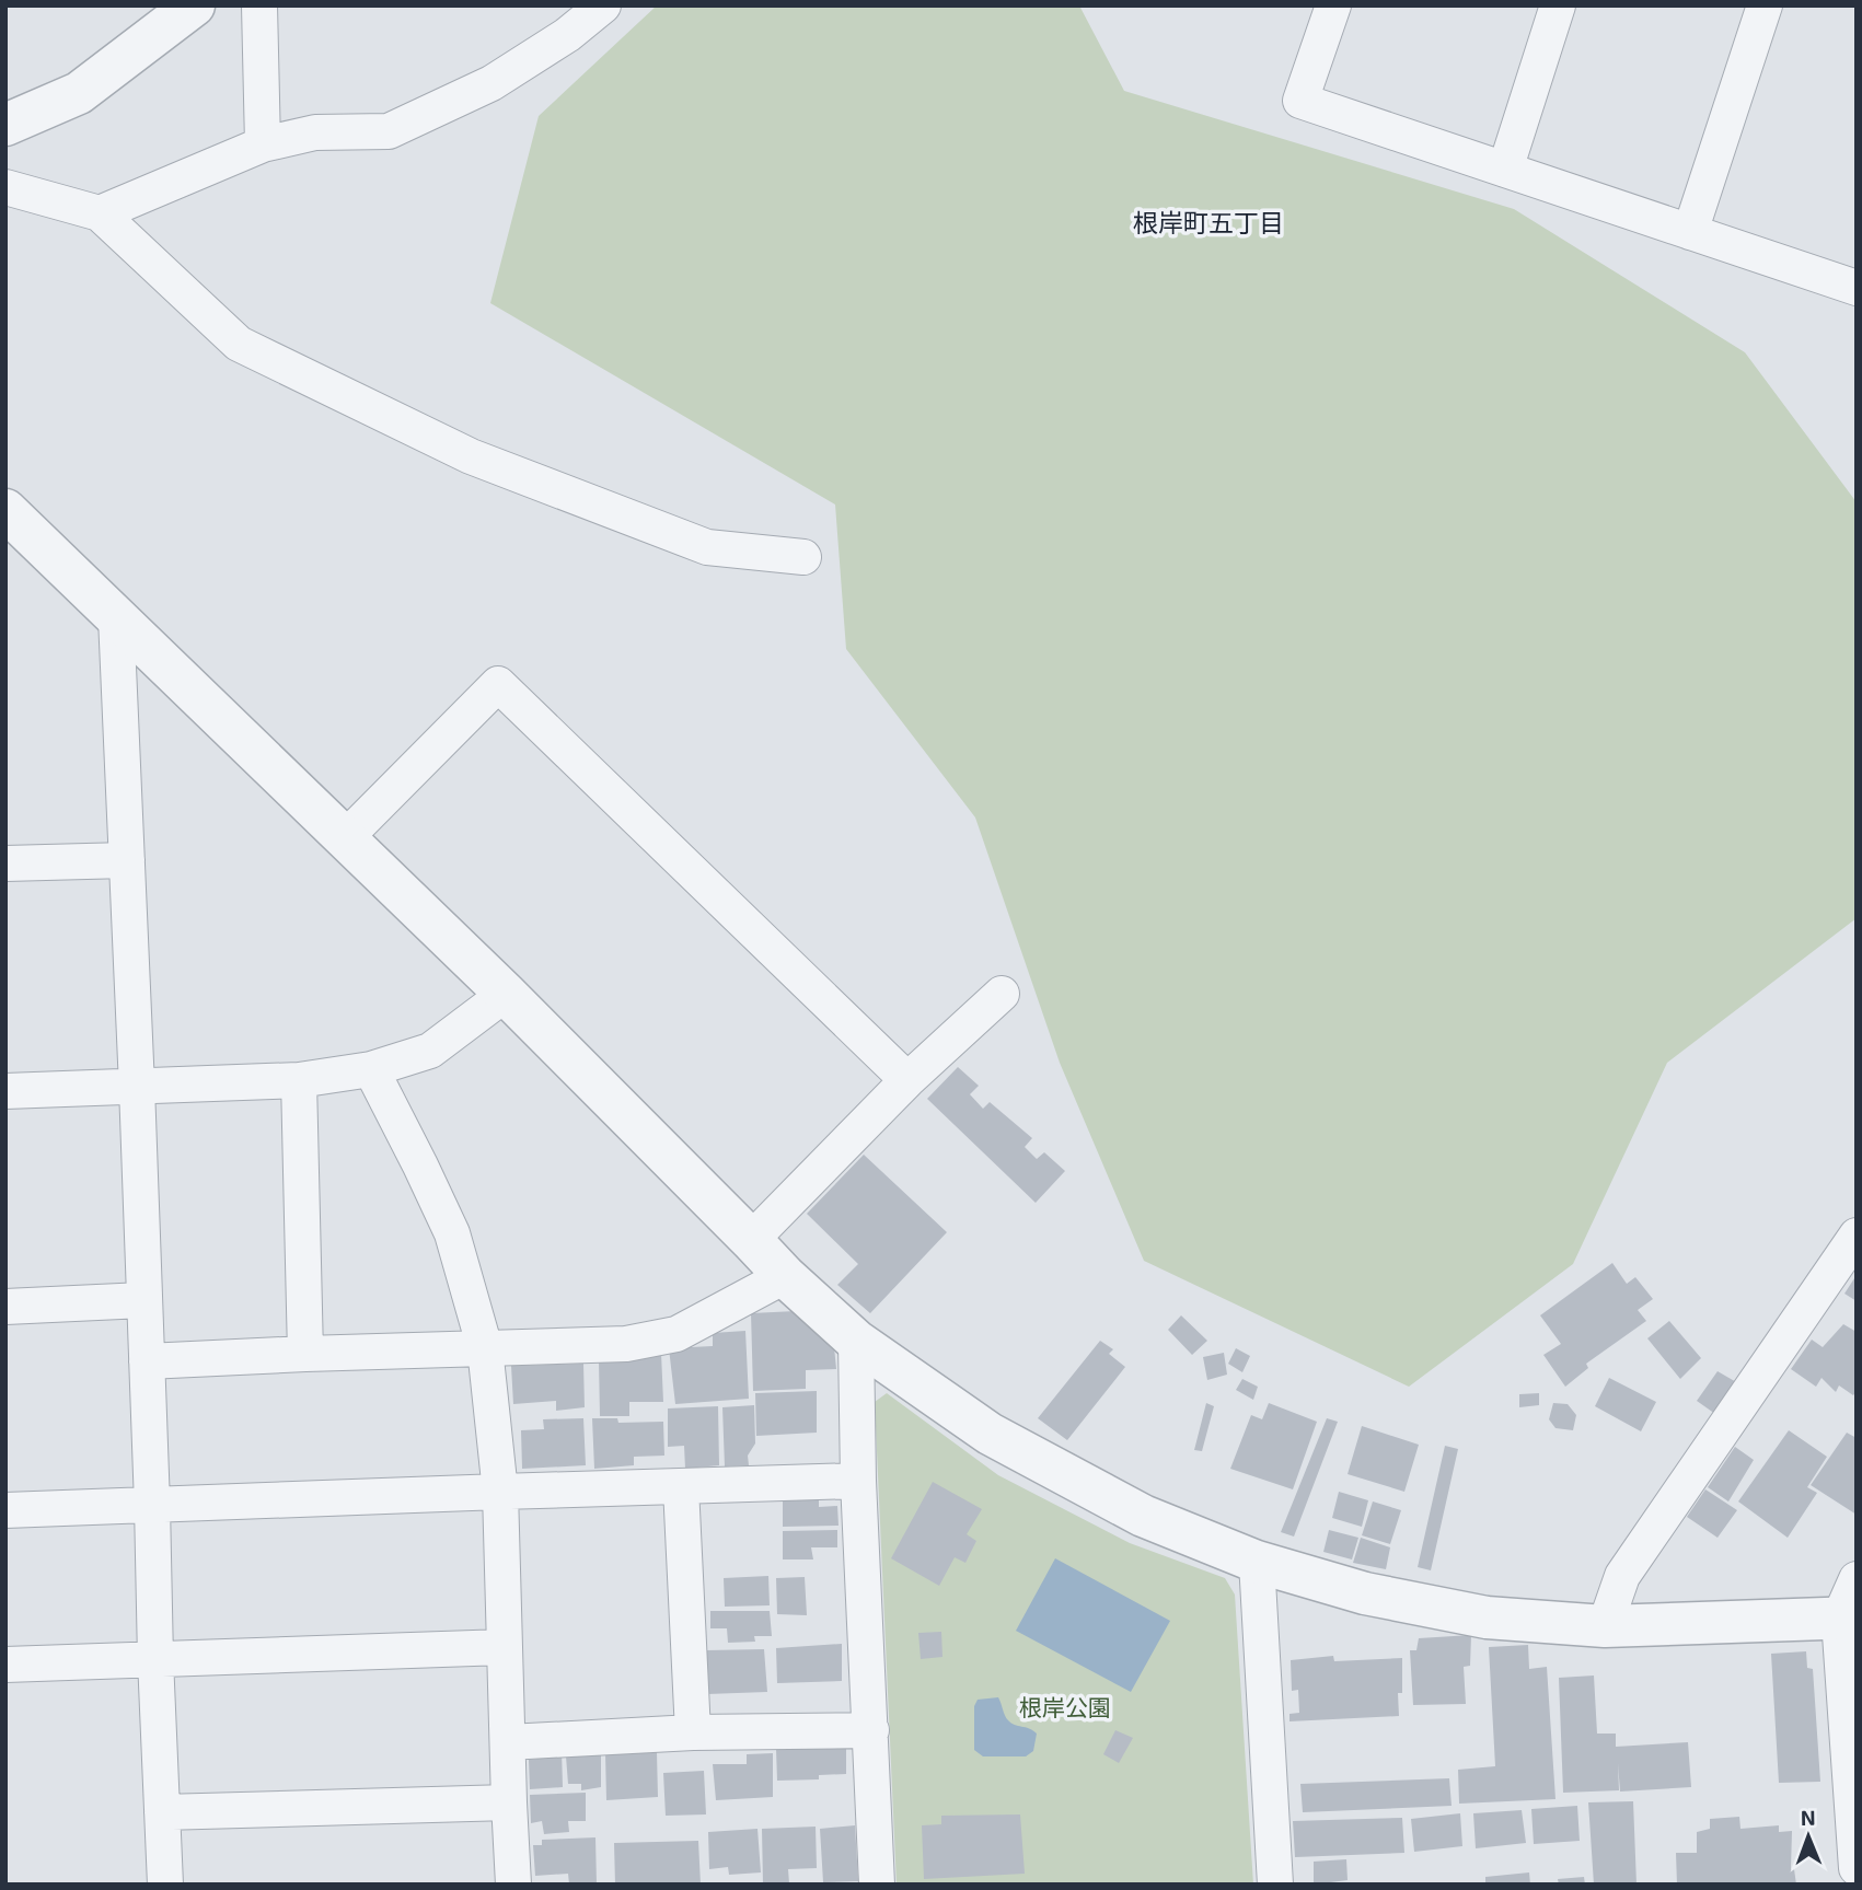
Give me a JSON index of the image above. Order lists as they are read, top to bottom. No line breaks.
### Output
{"districts":["根岸町五丁目"],"parks":["根岸公園"],"north":"top"}
